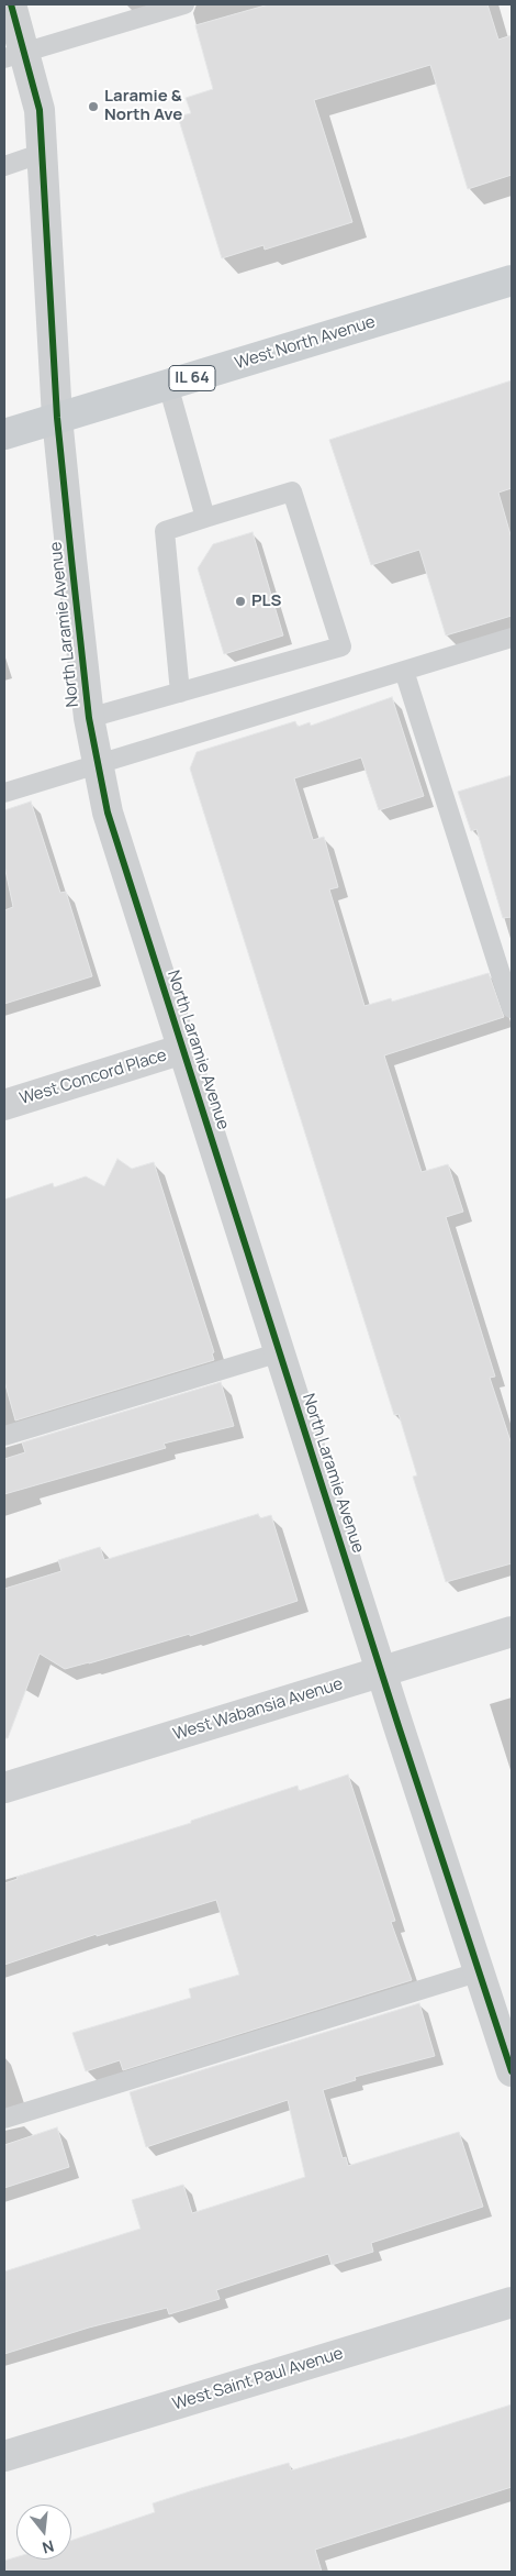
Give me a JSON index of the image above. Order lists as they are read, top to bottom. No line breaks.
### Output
{"streets":{"main road":["West North Avenue","IL 64"],"street":["North Laramie Avenue","West Concord Place","West Wabansia Avenue","West Saint Paul Avenue"]},"crossings":[["West North Avenue","North Laramie Avenue"],["North Laramie Avenue","West Concord Place"],["North Laramie Avenue","West Wabansia Avenue"]],"places":["Laramie & North Ave","PLS"],"north":"bottom"}
